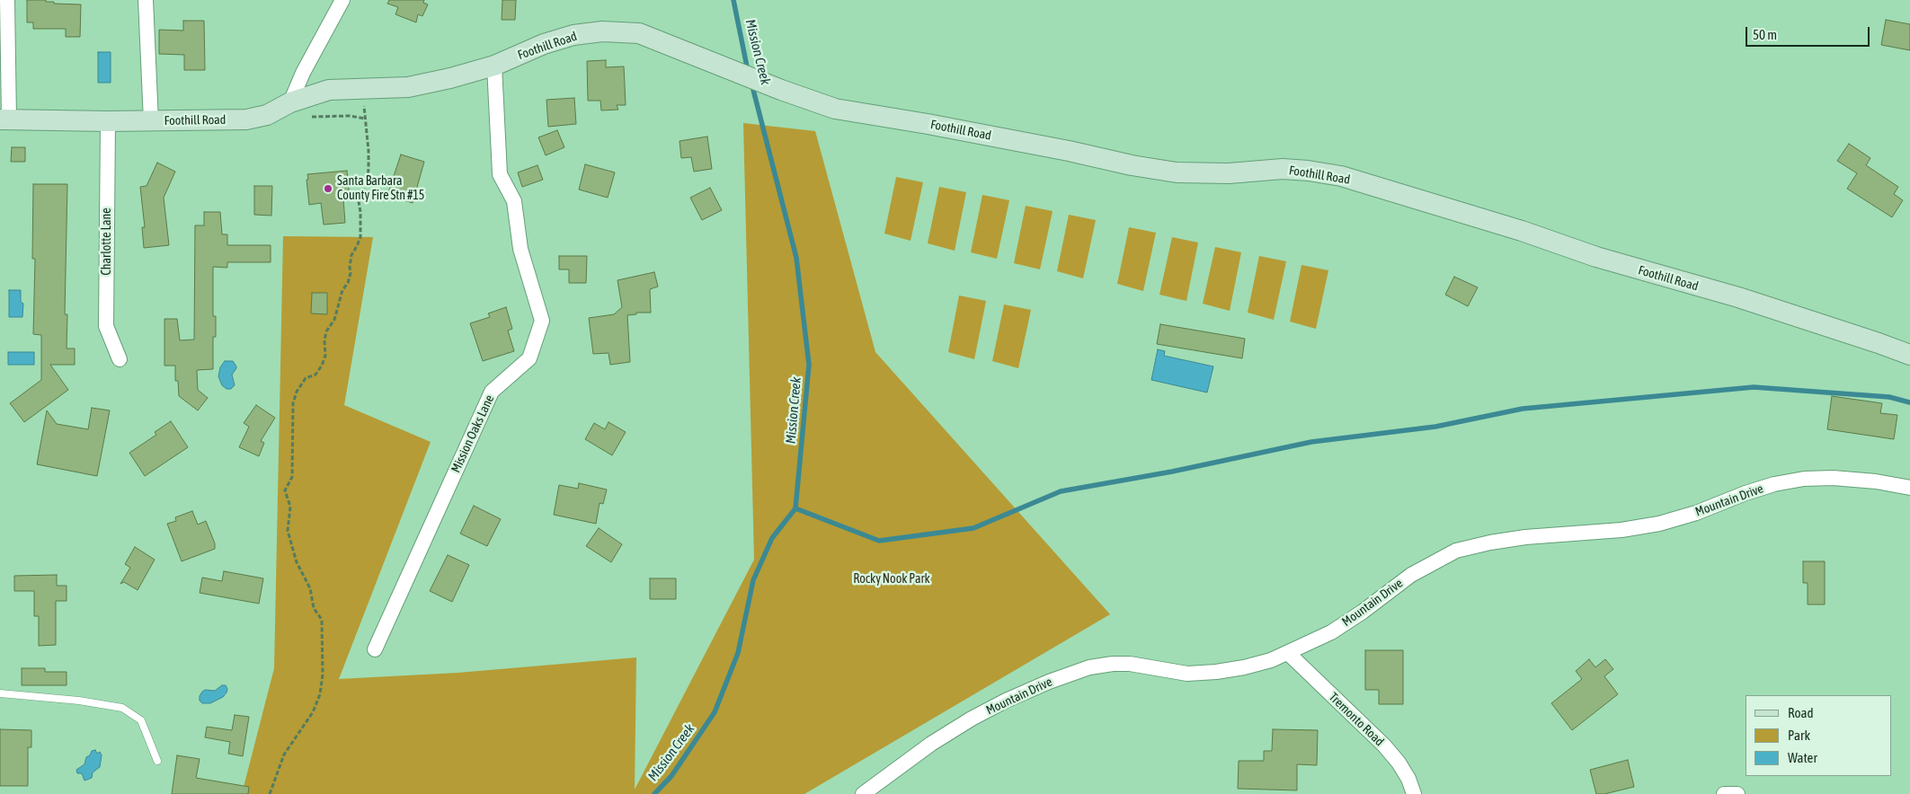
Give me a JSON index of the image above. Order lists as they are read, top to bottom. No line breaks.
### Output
{"streets":{"main road":["Foothill Road"],"street":["Charlotte Lane","Mission Oaks Lane","Mountain Drive","Tremonto Road"]},"crossings":[["Foothill Road","Charlotte Lane"],["Foothill Road","Mission Oaks Lane"],["Mountain Drive","Tremonto Road"]],"water":["Mission Creek"],"parks":["Rocky Nook Park"],"places":["Santa Barbara County Fire Stn #15"],"legend":["Road","Park","Water"],"scale_bar":"50 m"}
